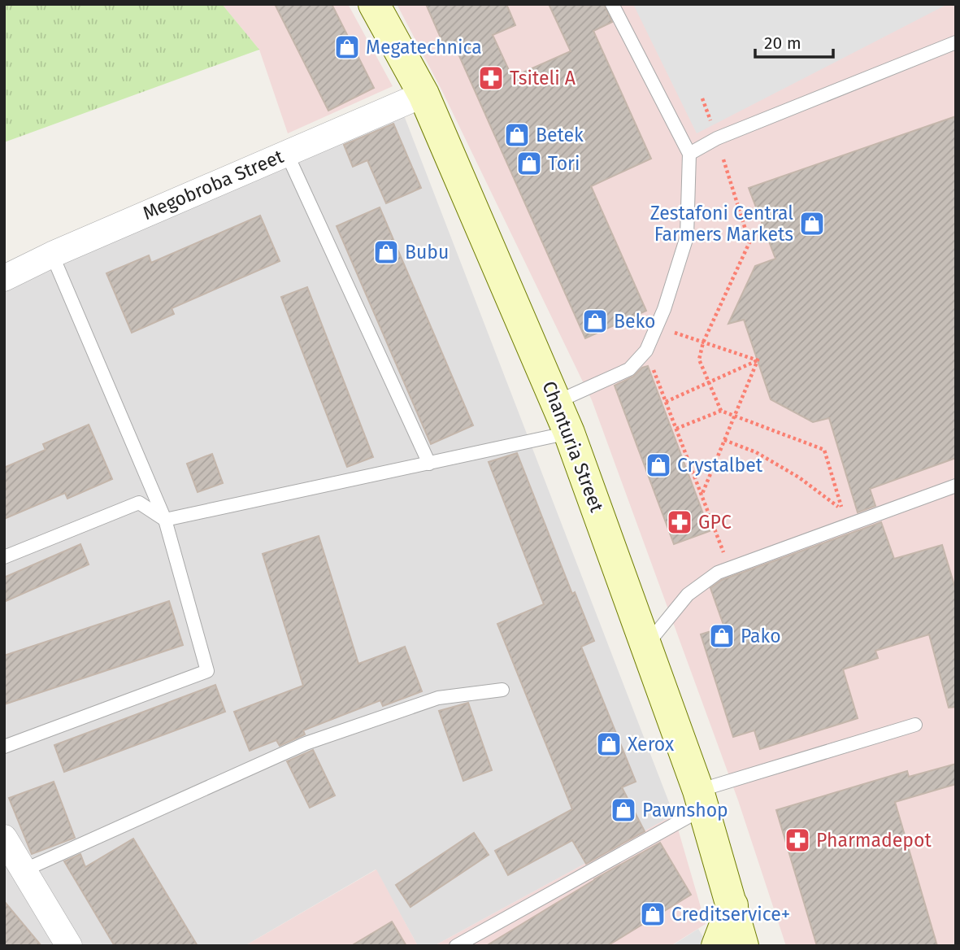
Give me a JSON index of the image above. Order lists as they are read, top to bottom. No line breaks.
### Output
{"streets":{"street":["Megobroba Street","Chanturia Street"]},"crossings":[["Megobroba Street","Chanturia Street"]],"places":{"shop":["Megatechnica","Betek","Tori","Zestafoni Central Farmers Markets","Bubu","Beko","Crystalbet","Pako","Xerox","Pawnshop","Creditservice+"],"pharmacy":["Tsiteli A","GPC","Pharmadepot"]},"scale_bar":"20 m"}
